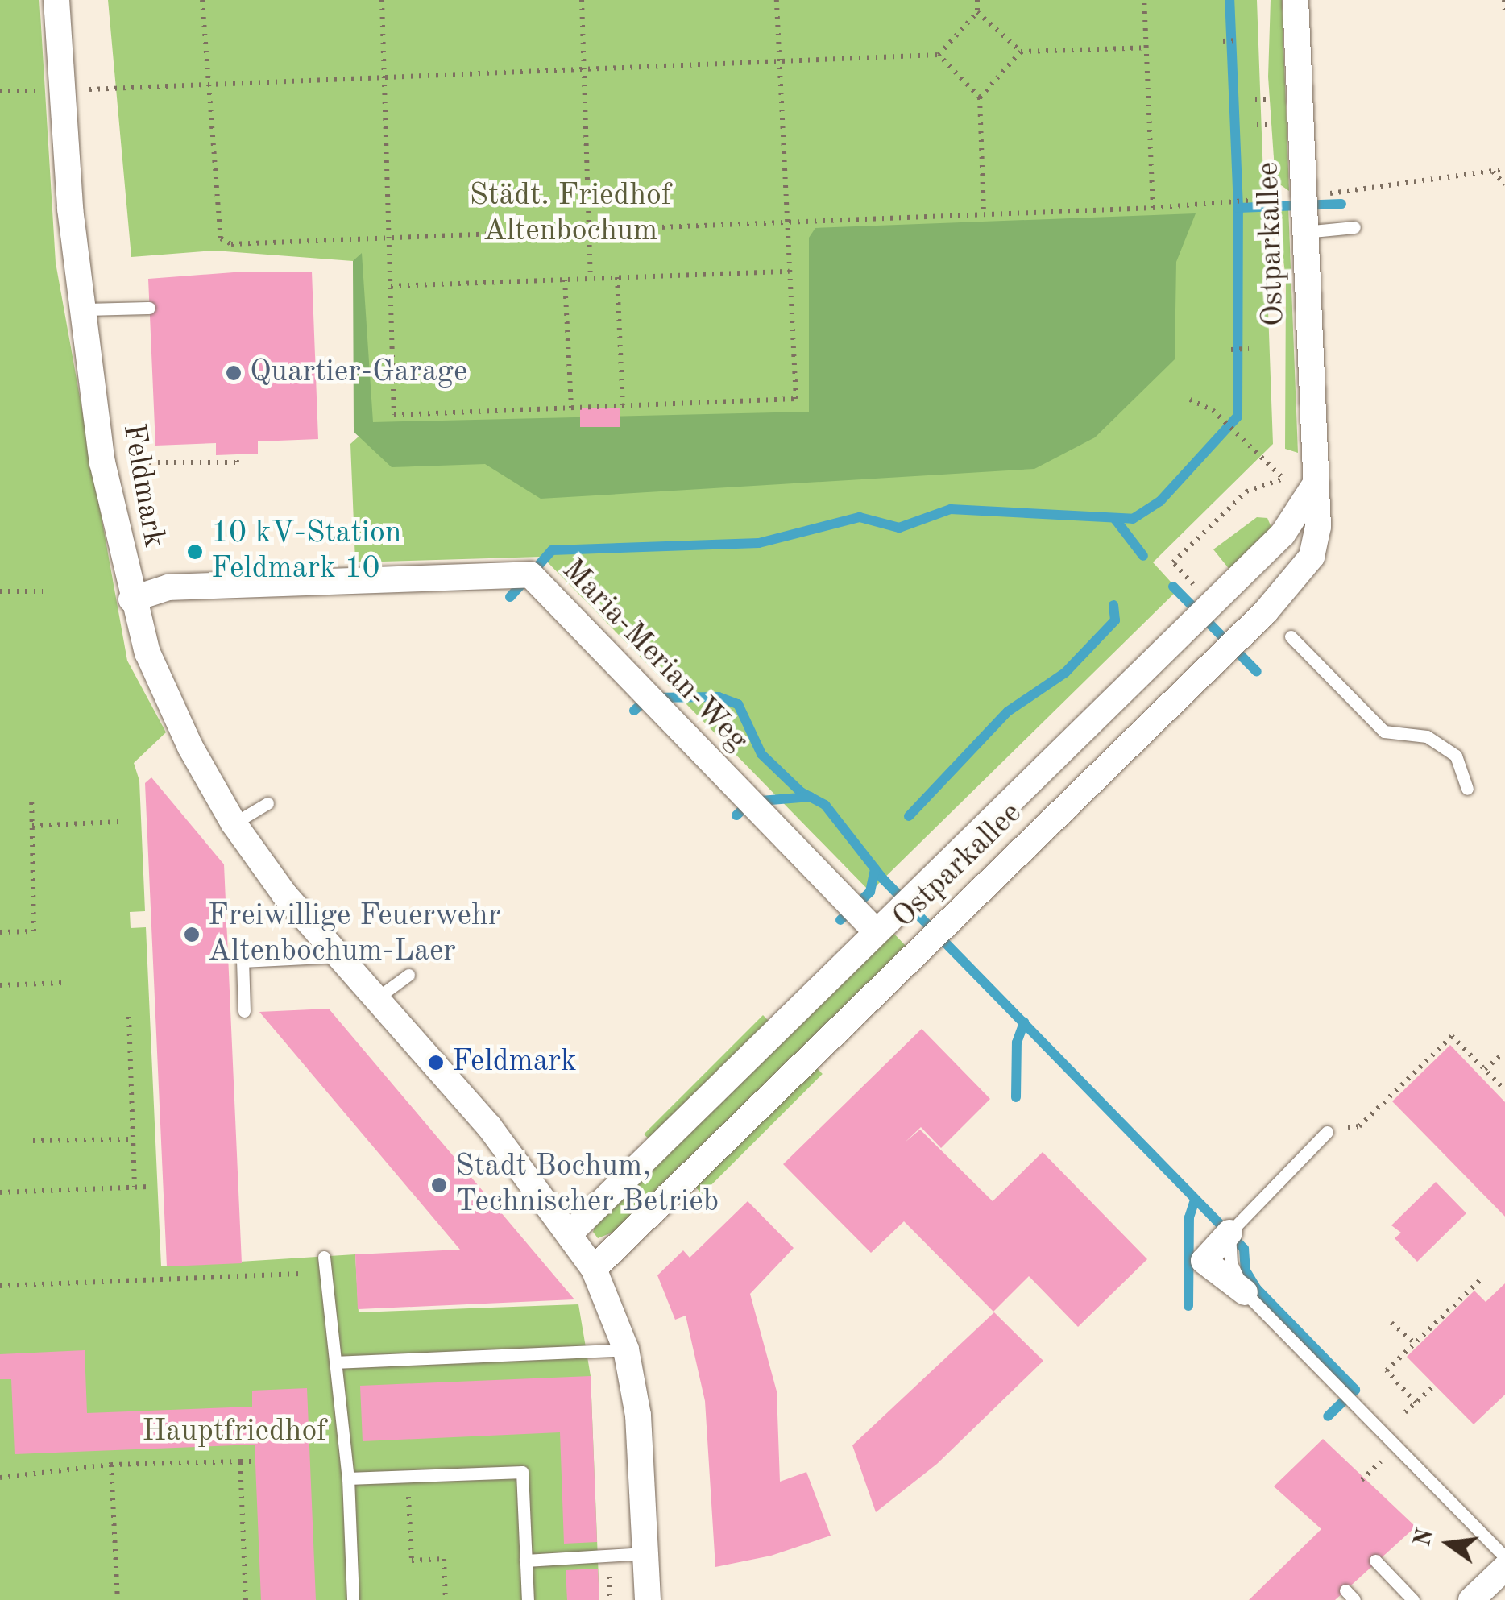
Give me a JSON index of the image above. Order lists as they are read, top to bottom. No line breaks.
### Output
{"streets":{"street":["Ostparkallee","Feldmark","Maria-Merian-Weg"]},"crossings":[["Ostparkallee","Feldmark"],["Ostparkallee","Maria-Merian-Weg"],["Feldmark","Maria-Merian-Weg"]],"parks":["Städt. Friedhof Altenbochum","Hauptfriedhof"],"places":["Quartier-Garage","10 kV-Station Feldmark 10","Freiwillige Feuerwehr Altenbochum-Laer","Feldmark","Stadt Bochum, Technischer Betrieb"],"north":"left"}
